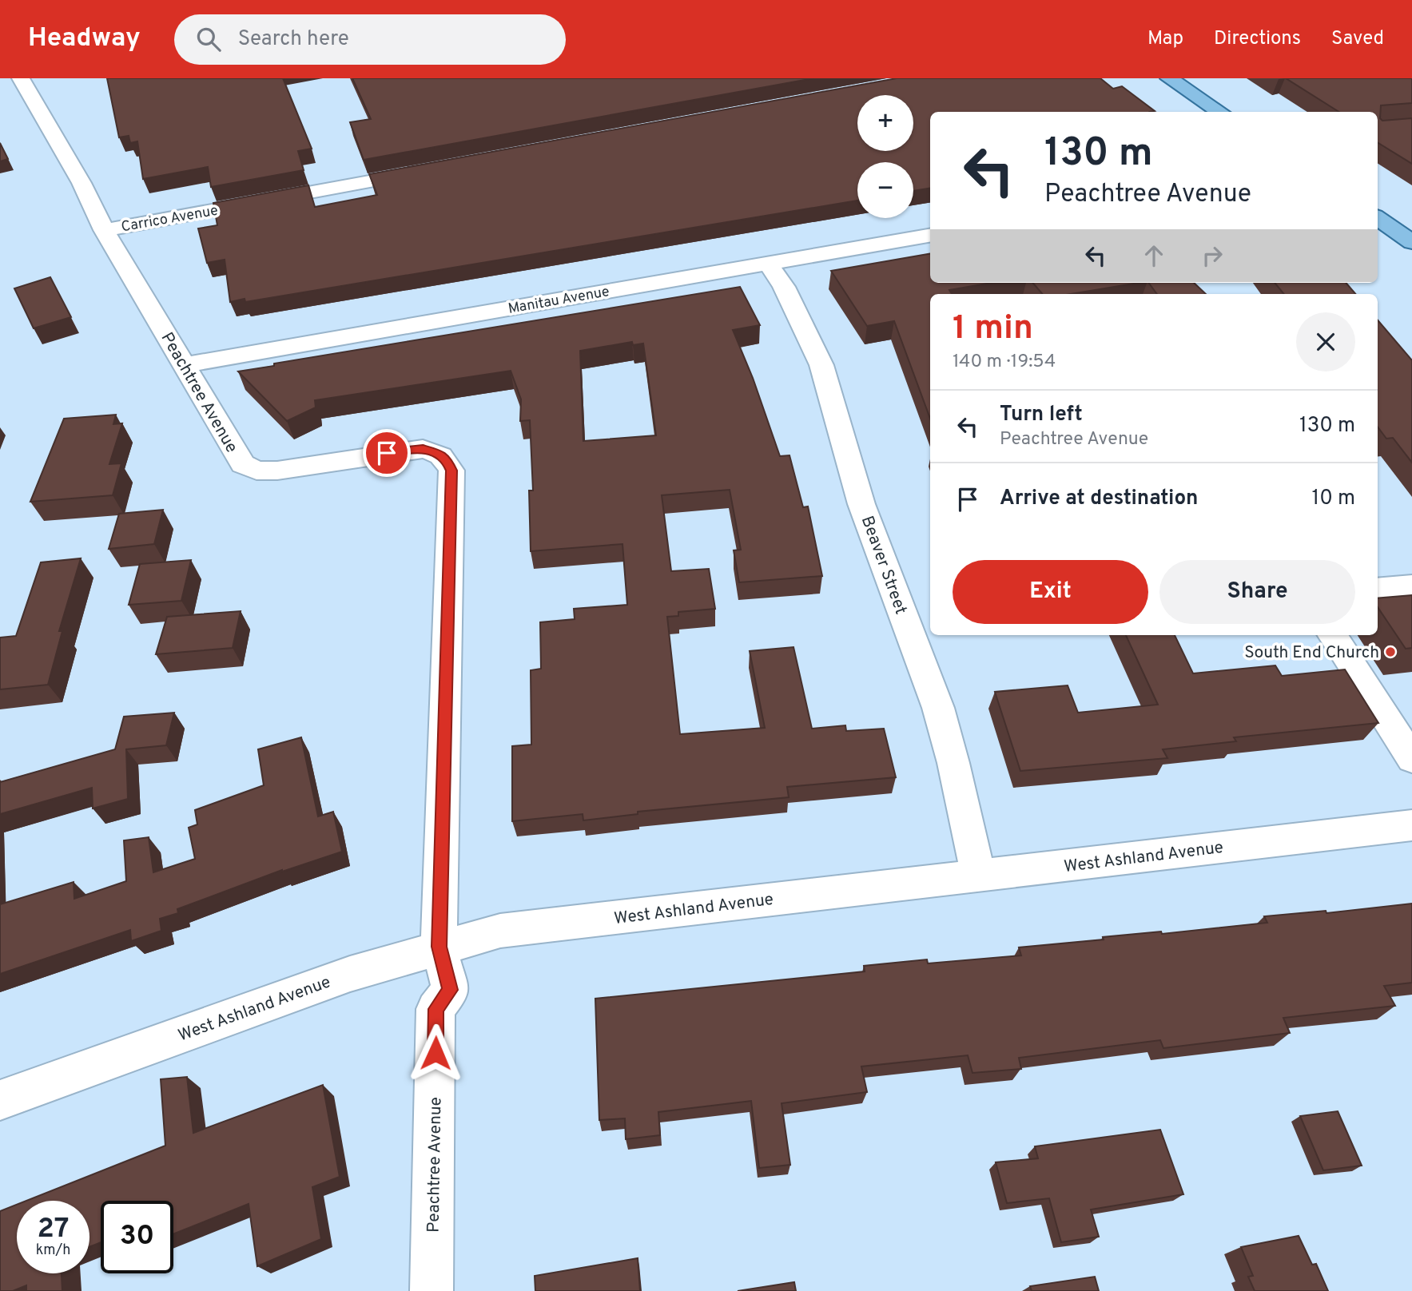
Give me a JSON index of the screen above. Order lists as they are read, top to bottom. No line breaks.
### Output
{"streets":{"street":["Carrico Avenue","Manitau Avenue","Peachtree Avenue","Beaver Street","West Ashland Avenue"]},"crossings":[["Carrico Avenue","Peachtree Avenue"],["Manitau Avenue","Peachtree Avenue"],["Manitau Avenue","Beaver Street"],["Peachtree Avenue","West Ashland Avenue"],["Beaver Street","West Ashland Avenue"]],"places":["South End Church"],"page":{"header":"Headway","search":"Search here","nav":["Map","Directions","Saved"],"map_buttons":["+","−"],"turn":["130 m","Peachtree Avenue"],"heading":["1 min","140 m · 19:54"],"list":[{"name":"Turn left","note":"Peachtree Avenue","value":"130 m"},{"name":"Arrive at destination","value":"10 m"}],"buttons":["Exit","Share"],"speed":"27 km/h","limit":"30"}}
